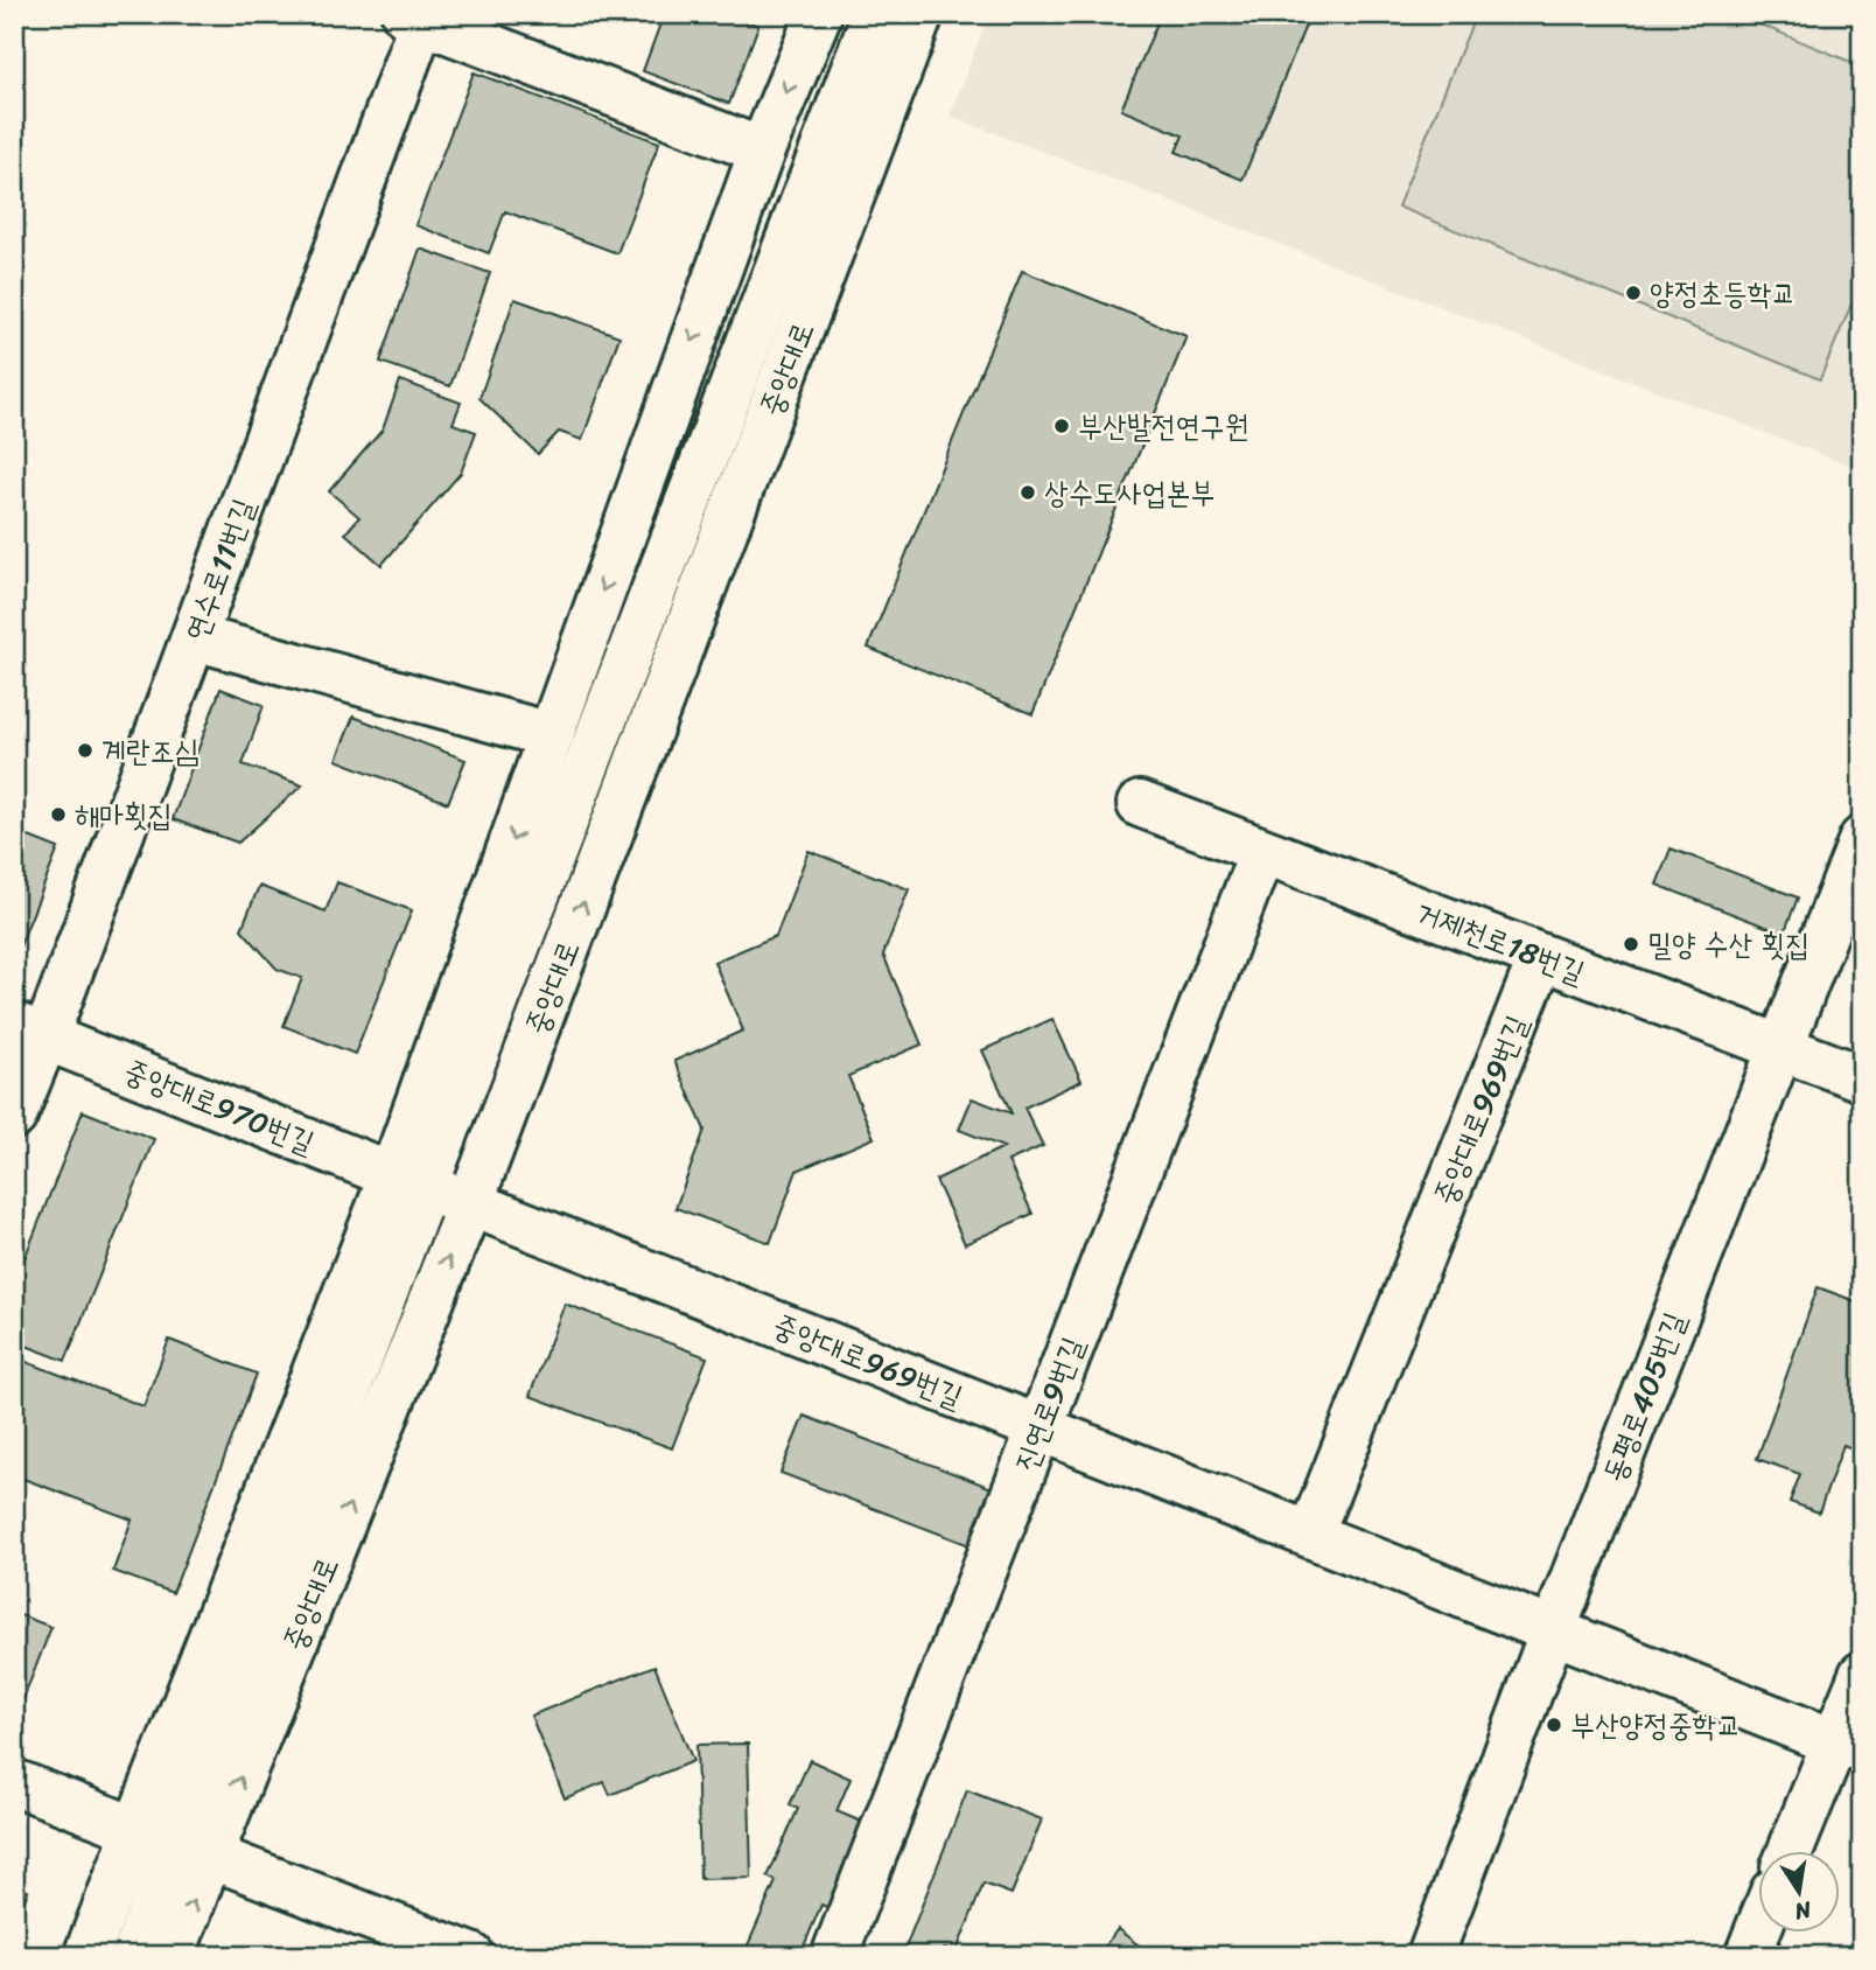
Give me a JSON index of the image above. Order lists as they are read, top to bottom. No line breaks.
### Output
{"streets":{"street":["중앙대로","연수로11번길","거제천로18번길","중앙대로970번길","중앙대로969번길","동평로405번길","진연로9번길"]},"crossings":[["중앙대로","중앙대로969번길"],["연수로11번길","중앙대로970번길"],["거제천로18번길","중앙대로969번길"],["거제천로18번길","동평로405번길"],["거제천로18번길","진연로9번길"],["중앙대로970번길","중앙대로969번길"],["중앙대로969번길","동평로405번길"],["중앙대로969번길","진연로9번길"]],"places":["양정초등학교","부산발전연구원","상수도사업본부","계란조심","해마횟집","밀양 수산 횟집","부산양정중학교"],"north":"bottom"}
